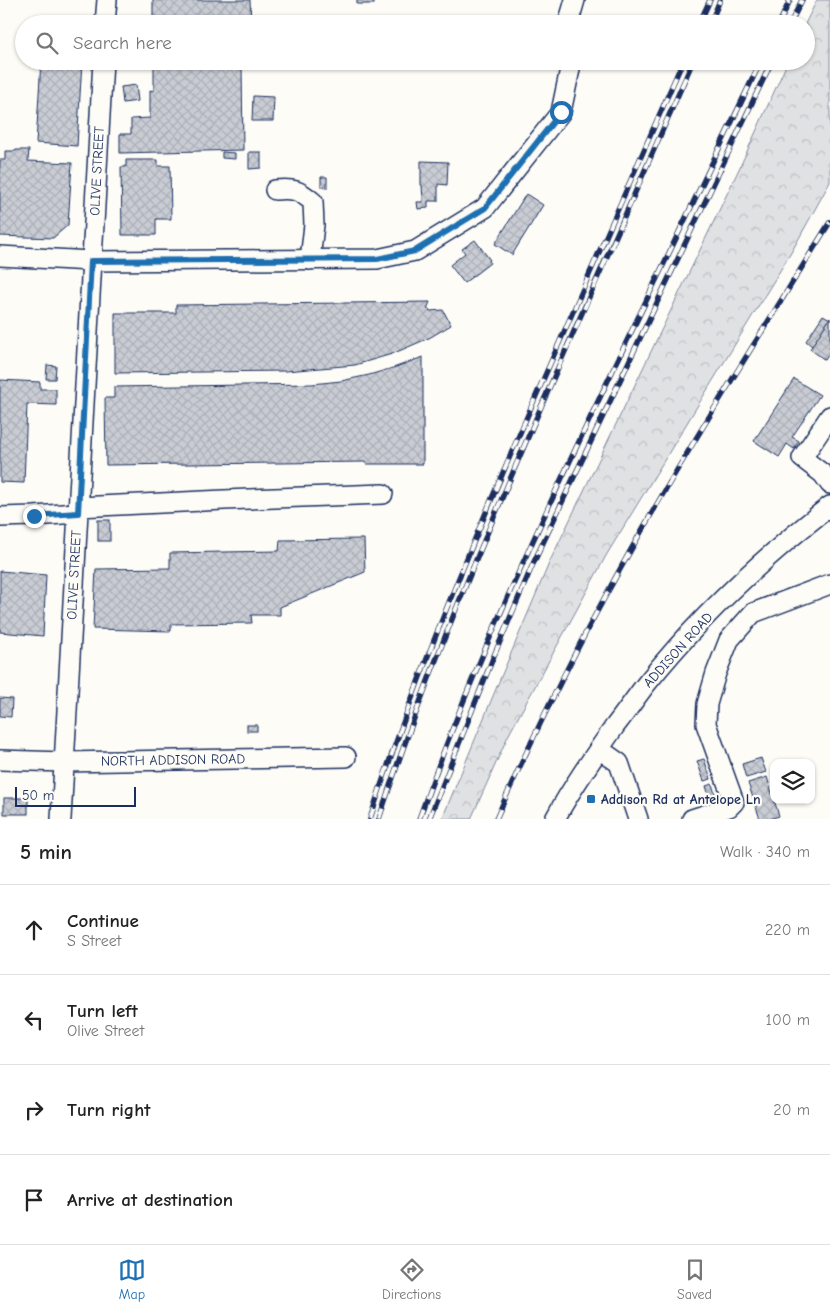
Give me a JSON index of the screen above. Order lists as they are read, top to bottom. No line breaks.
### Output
{"streets":{"street":["OLIVE STREET","ADDISON ROAD","NORTH ADDISON ROAD"]},"crossings":[["OLIVE STREET","NORTH ADDISON ROAD"]],"places":{"transit":["Addison Rd at Antelope Ln"]},"scale_bar":"50 m","page":{"search":"Search here","scale":"50 m","heading":["5 min","Walk · 340 m"],"list":[["Continue","S Street","220 m"],["Turn left","Olive Street","100 m"],["Turn right","20 m"],"Arrive at destination"],"nav":["Map","Directions","Saved"]}}
